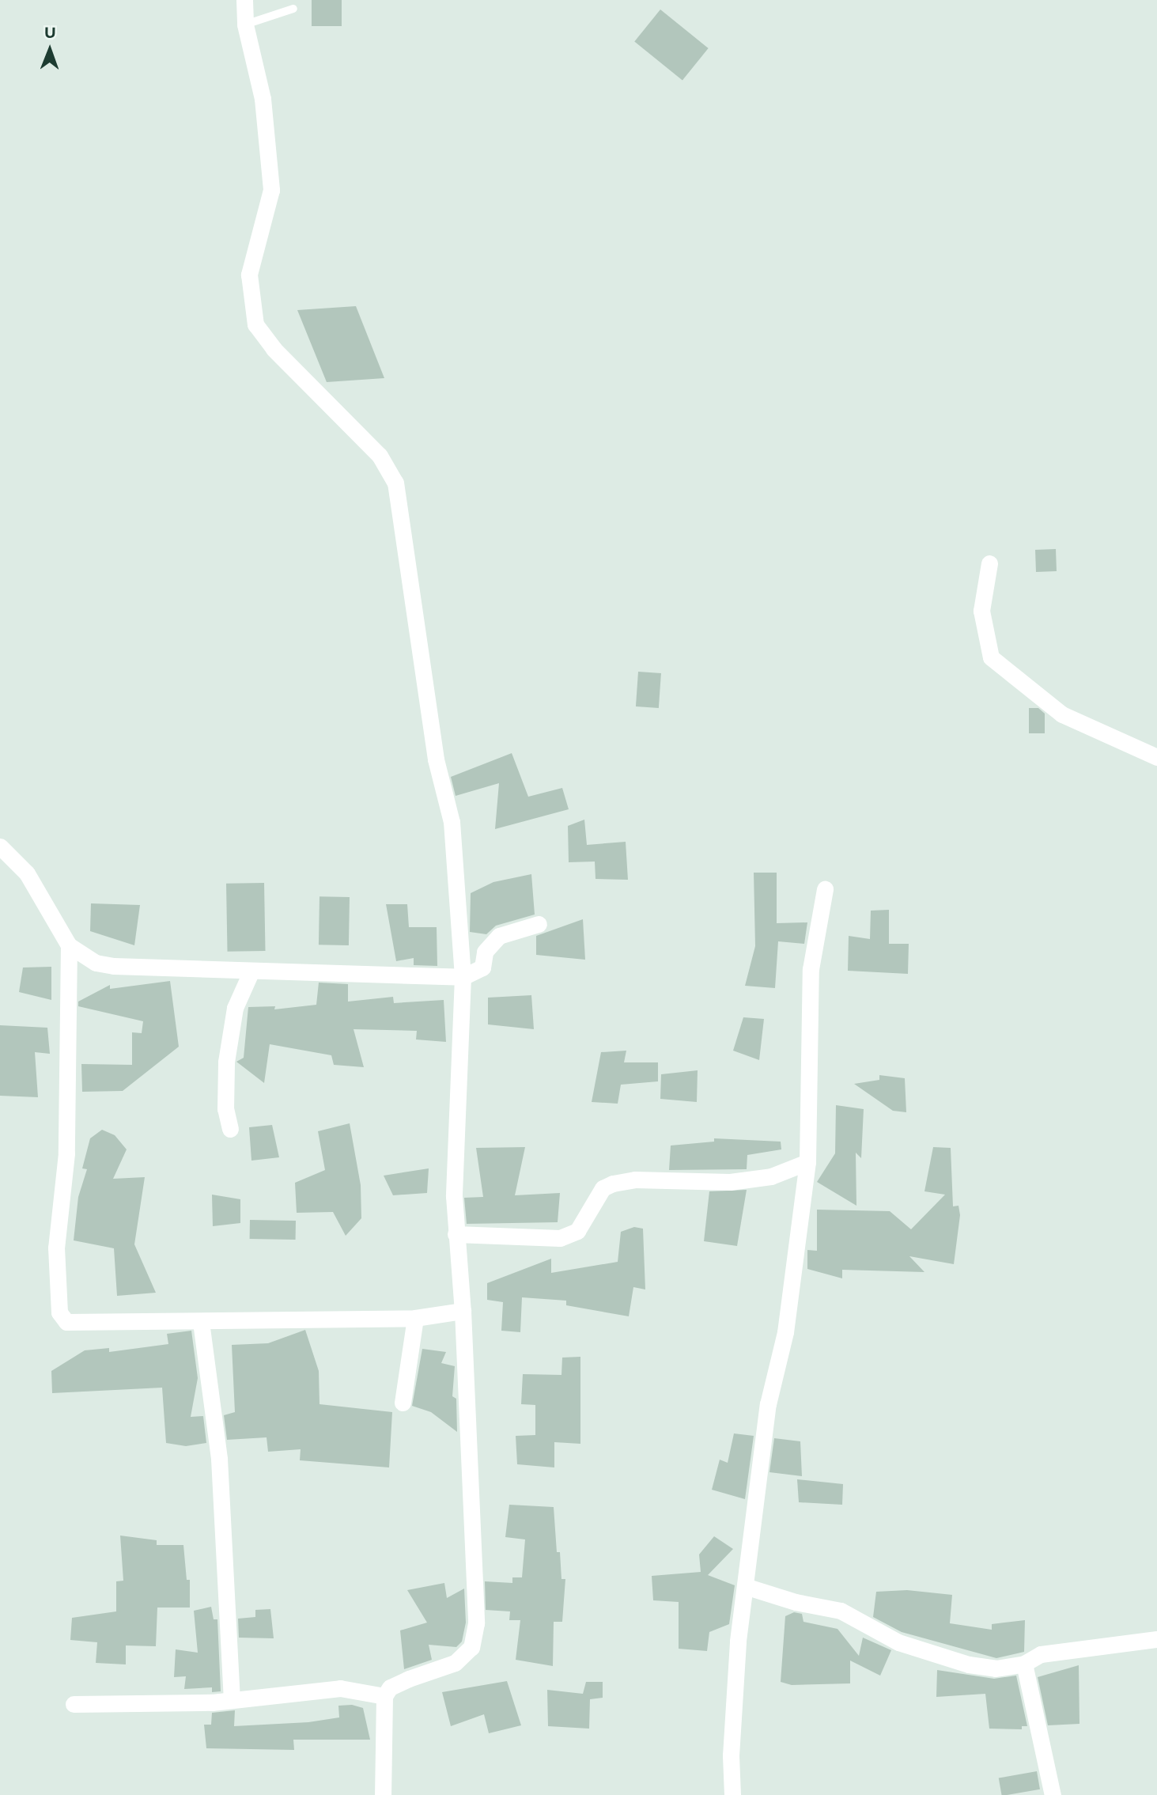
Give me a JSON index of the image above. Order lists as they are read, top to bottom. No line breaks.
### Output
{"north":"top"}
